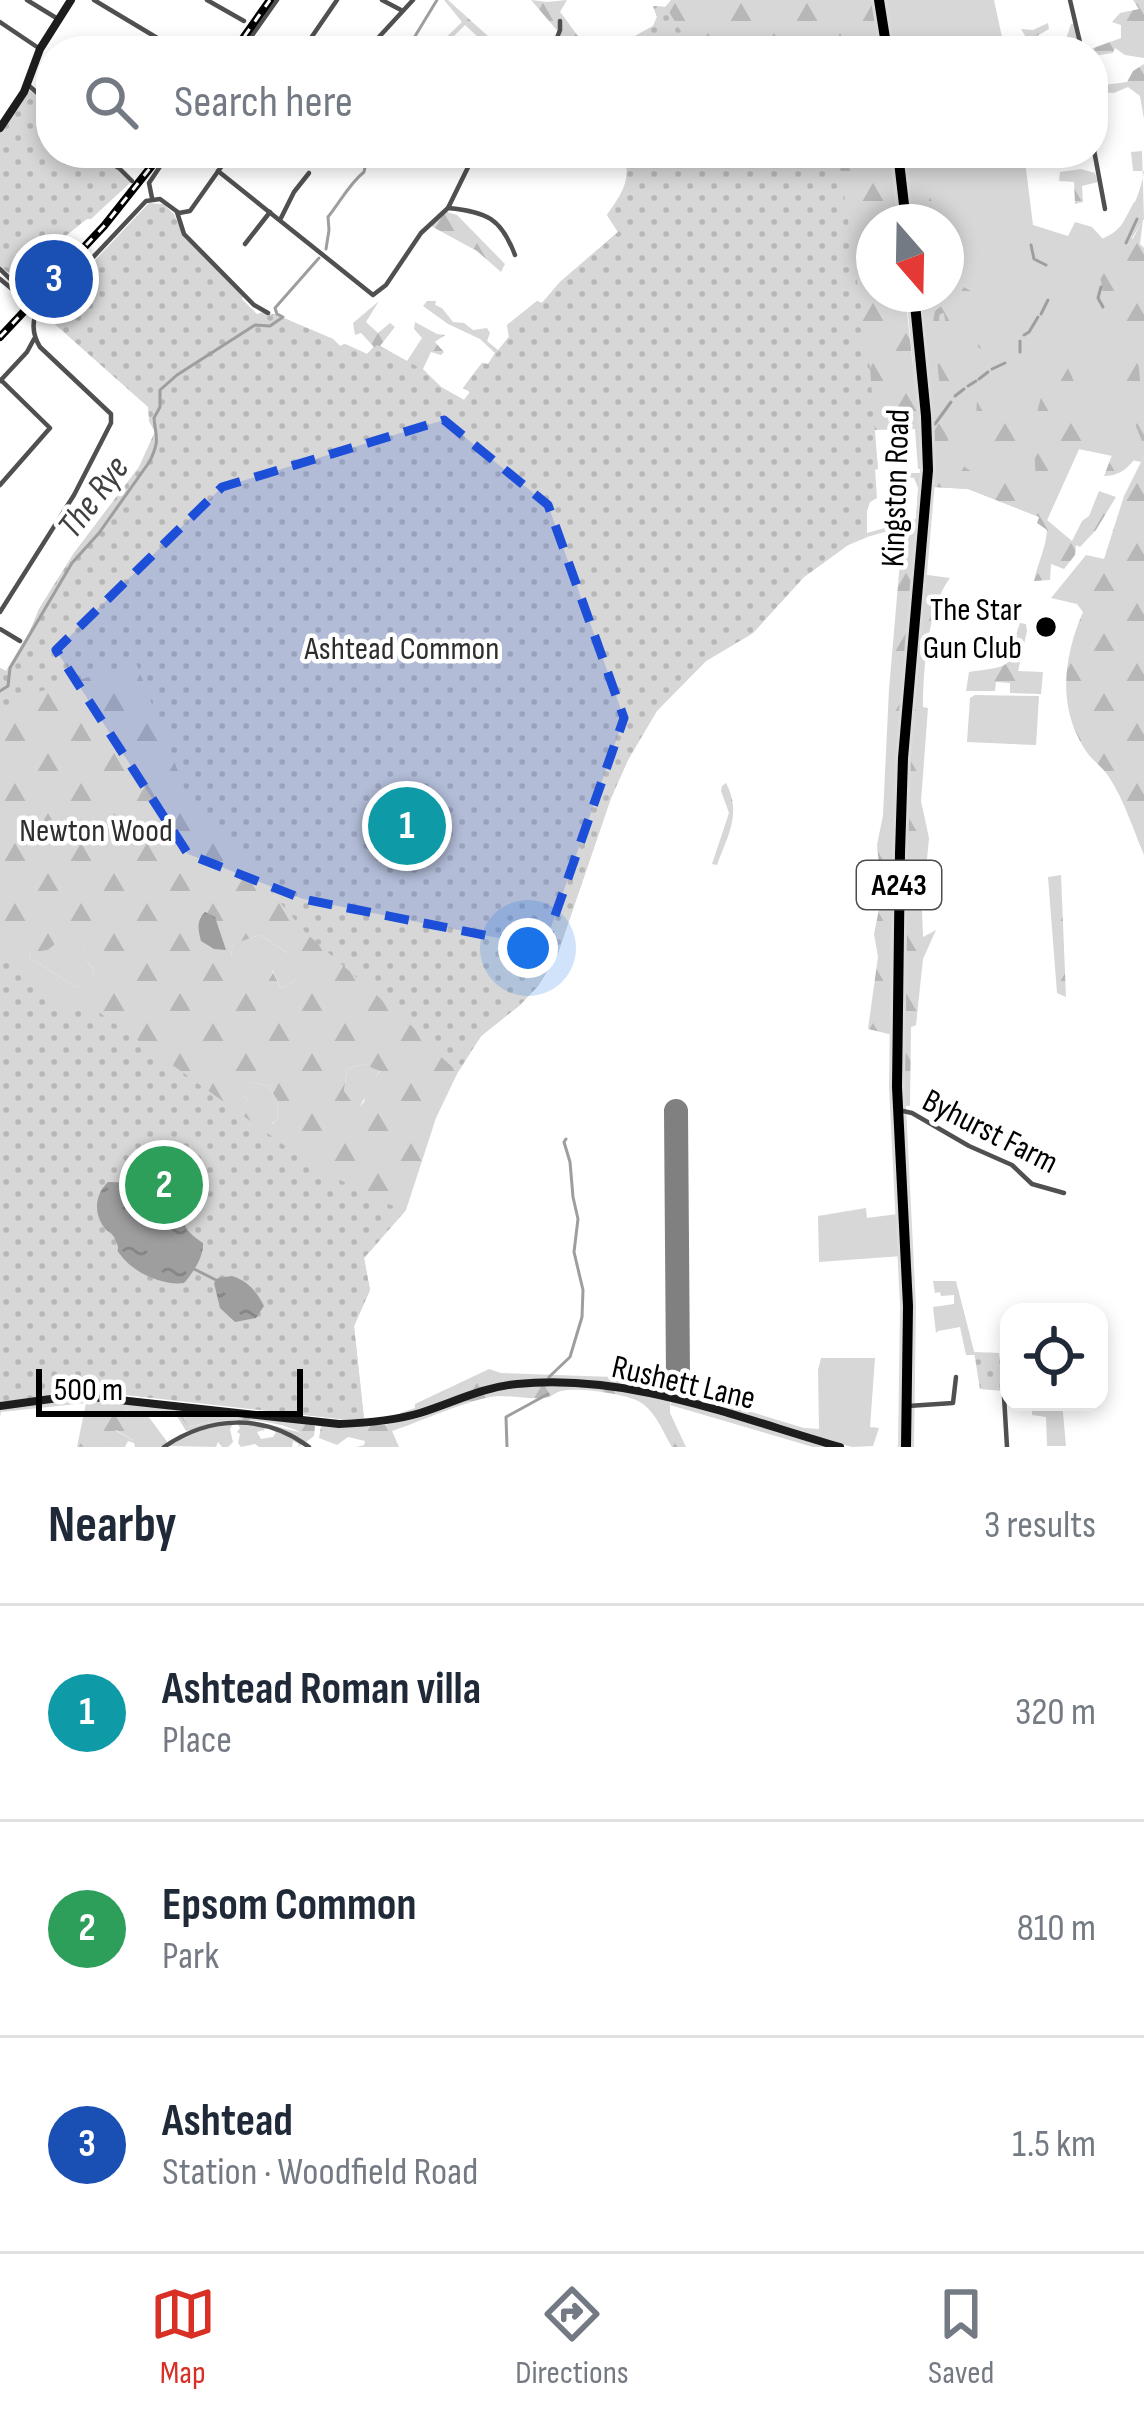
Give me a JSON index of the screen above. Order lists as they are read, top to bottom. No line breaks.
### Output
{"streets":{"highway":["Kingston Road","A243"],"main road":["Rushett Lane"],"street":["Byhurst Farm"]},"crossings":[["Kingston Road","A243"],["Kingston Road","Byhurst Farm"],["A243","Byhurst Farm"]],"water":["The Rye"],"parks":["Ashtead Common","Newton Wood"],"places":["The Star Gun Club"],"scale_bar":"500 m","north":"bottom","page":{"search":"Search here","pins":["3","1","2"],"scale":"500 m","heading":["Nearby","3 results"],"list":[{"mark":"1","name":"Ashtead Roman villa","note":"Place","value":"320 m"},{"mark":"2","name":"Epsom Common","note":"Park","value":"810 m"},{"mark":"3","name":"Ashtead","note":"Station · Woodfield Road","value":"1.5 km"}],"nav":["Map","Directions","Saved"]}}
